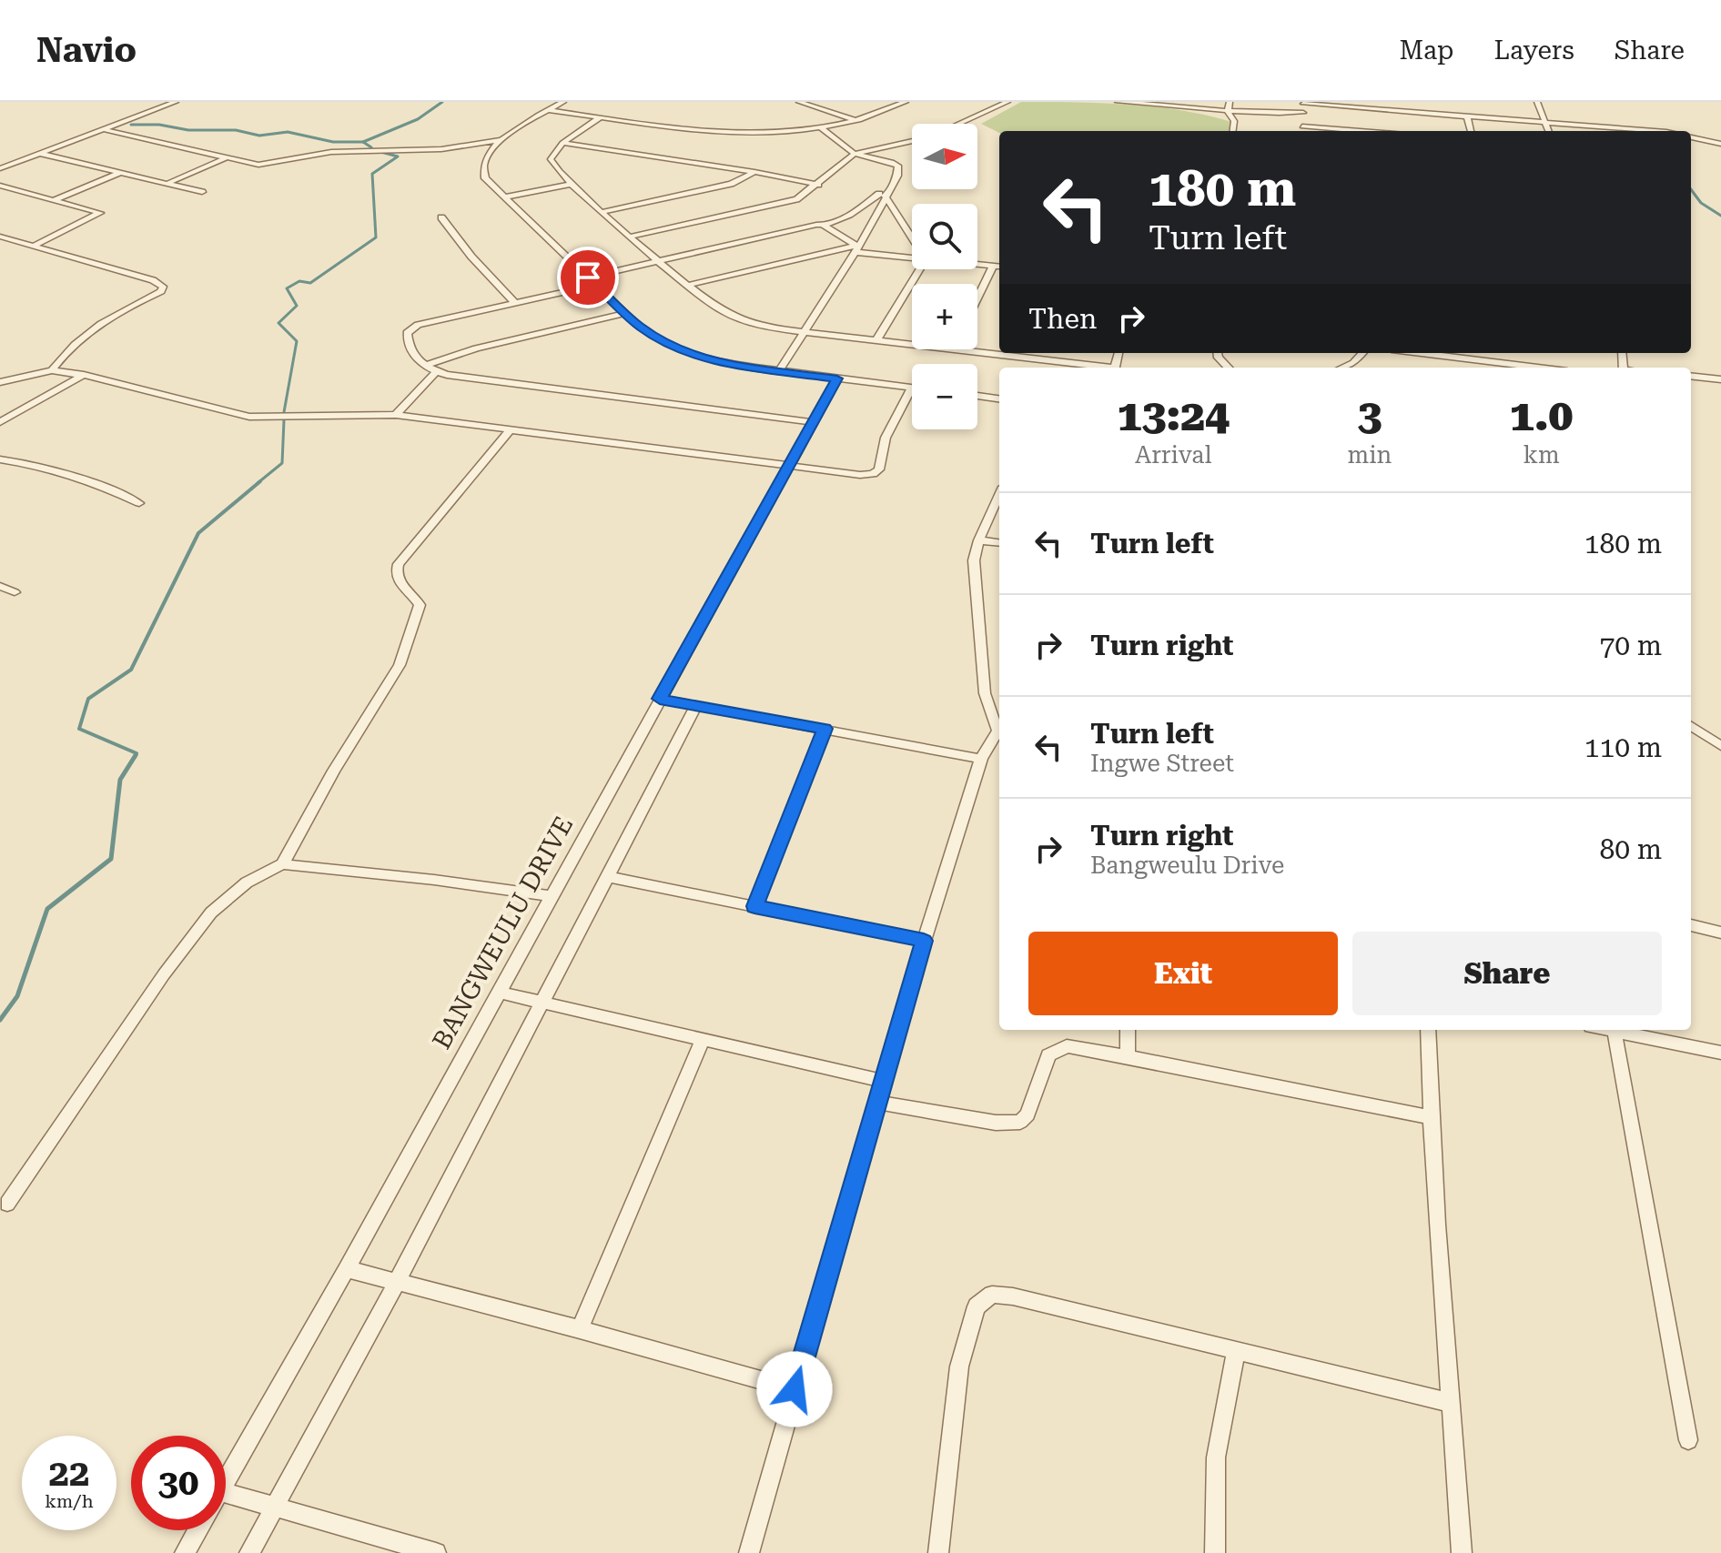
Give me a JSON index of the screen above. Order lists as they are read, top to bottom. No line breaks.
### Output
{"streets":{"street":["BANGWEULU DRIVE"]},"north":"right","page":{"header":"Navio","nav":["Map","Layers","Share"],"map_buttons":["+","−"],"turn":["180 m","Turn left"],"then":"Then","eta":["13:24","Arrival","3","min","1.0","km"],"list":[{"name":"Turn left","value":"180 m"},{"name":"Turn right","value":"70 m"},{"name":"Turn left","note":"Ingwe Street","value":"110 m"},{"name":"Turn right","note":"Bangweulu Drive","value":"80 m"}],"buttons":["Exit","Share"],"speed":"22 km/h","limit":"30"}}
